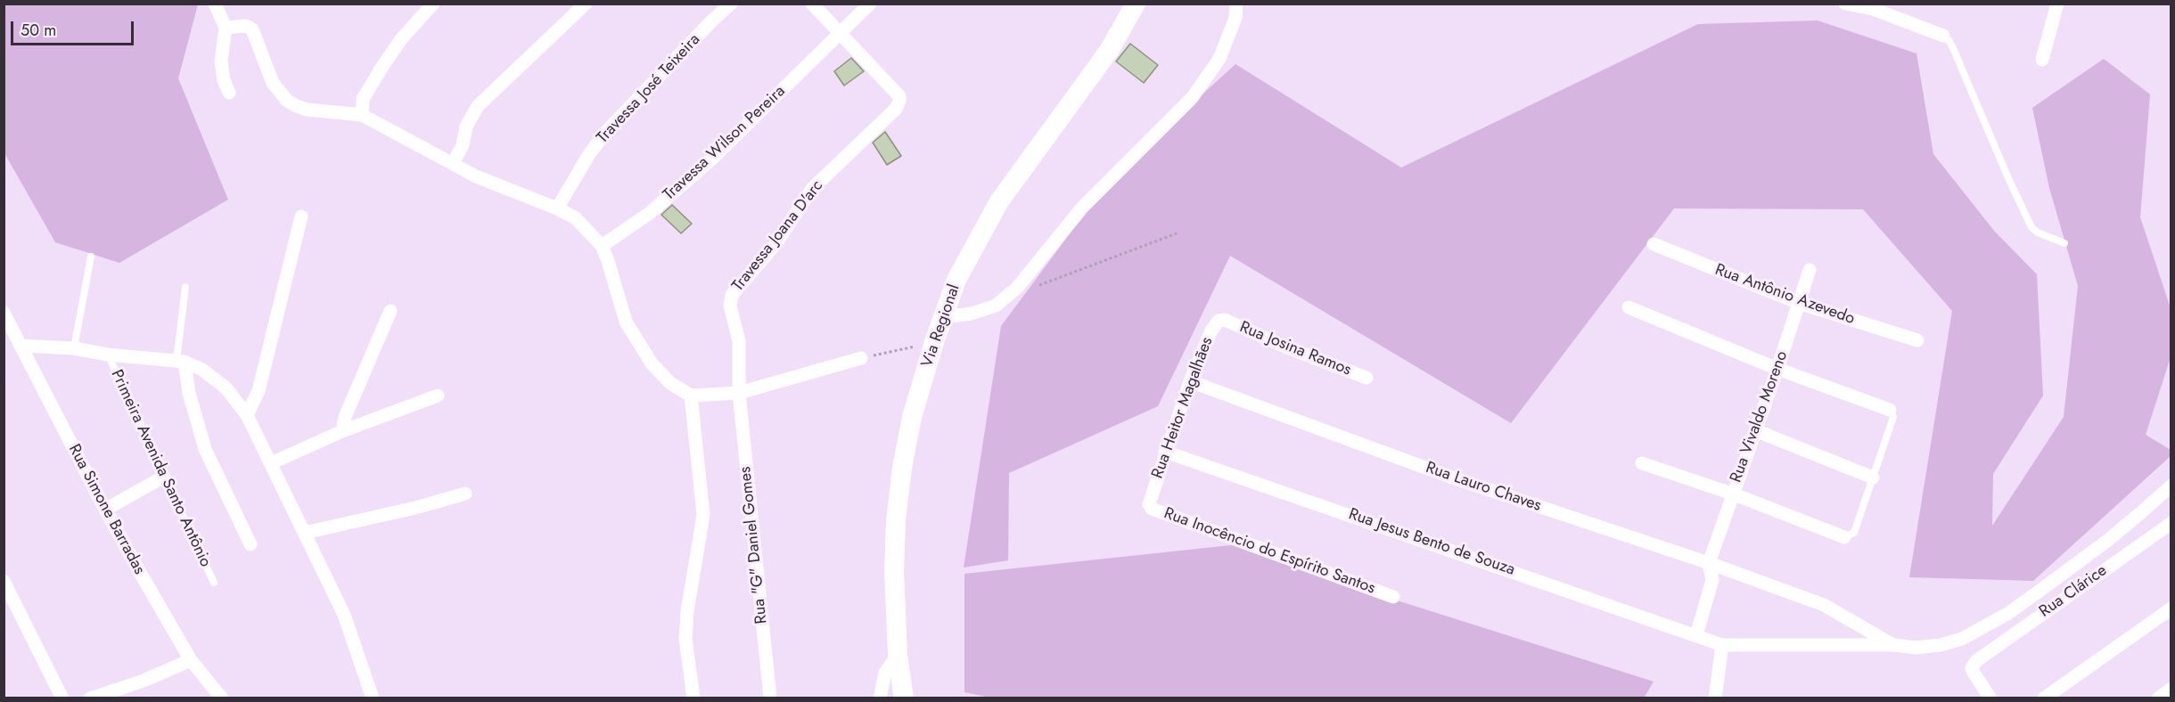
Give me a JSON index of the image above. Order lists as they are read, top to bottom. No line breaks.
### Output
{"streets":{"main road":["Via Regional"],"street":["Travessa José Teixeira","Travessa Wilson Pereira","Travessa Joana D'arc","Rua Antônio Azevedo","Rua Josina Ramos","Rua Heitor Magalhães","Rua Vivaldo Moreno","Rua Lauro Chaves","Rua Simone Barradas","Rua Jesus Bento de Souza","Rua \"G\" Daniel Gomes","Rua Inocêncio do Espírito Santos","Rua Clárice"],"lane":["Primeira Avenida Santo Antônio"]},"crossings":[["Travessa Wilson Pereira","Travessa Joana D'arc"],["Travessa Joana D'arc","Rua \"G\" Daniel Gomes"],["Rua Antônio Azevedo","Rua Vivaldo Moreno"],["Rua Josina Ramos","Rua Heitor Magalhães"],["Rua Heitor Magalhães","Rua Lauro Chaves"],["Rua Heitor Magalhães","Rua Jesus Bento de Souza"],["Rua Heitor Magalhães","Rua Inocêncio do Espírito Santos"],["Rua Vivaldo Moreno","Rua Lauro Chaves"]],"scale_bar":"50 m"}
